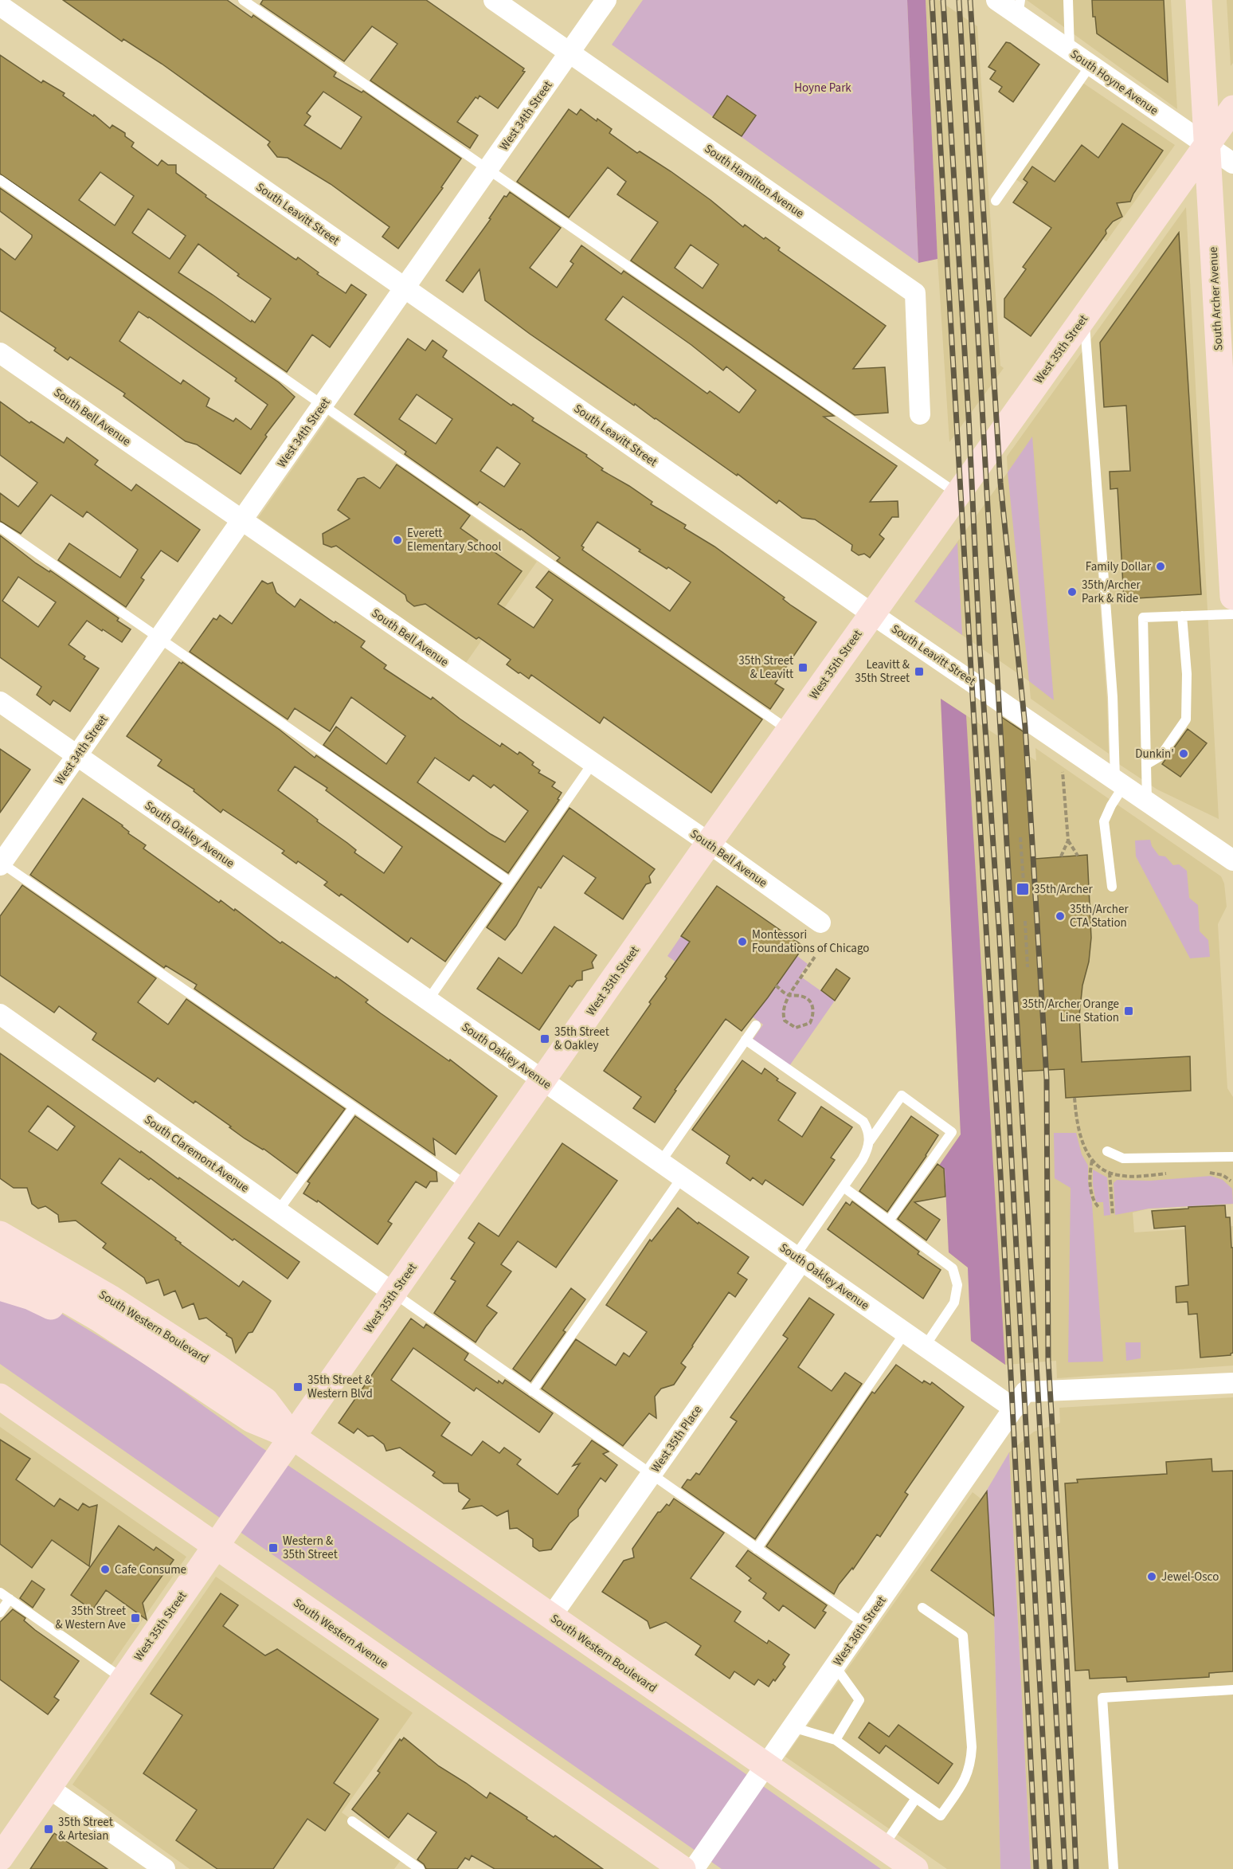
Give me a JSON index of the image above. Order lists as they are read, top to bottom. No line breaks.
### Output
{"streets":{"main road":["South Archer Avenue","West 35th Street","South Western Boulevard","South Western Avenue"],"street":["South Hoyne Avenue","West 34th Street","South Hamilton Avenue","South Leavitt Street","South Bell Avenue","South Oakley Avenue","South Claremont Avenue","West 35th Place","West 36th Street"]},"crossings":[["South Hoyne Avenue","South Archer Avenue"],["South Hoyne Avenue","West 35th Street"],["West 34th Street","South Hamilton Avenue"],["West 34th Street","South Leavitt Street"],["West 34th Street","South Bell Avenue"],["West 34th Street","South Oakley Avenue"],["South Leavitt Street","West 35th Street"],["South Archer Avenue","West 35th Street"],["West 35th Street","South Bell Avenue"],["West 35th Street","South Oakley Avenue"],["West 35th Street","South Claremont Avenue"],["West 35th Street","South Western Boulevard"],["West 35th Street","South Western Avenue"],["South Oakley Avenue","West 35th Place"],["South Oakley Avenue","West 36th Street"],["South Western Boulevard","West 35th Place"],["South Western Boulevard","West 36th Street"]],"parks":["Hoyne Park"],"places":{"other":["Everett Elementary School","Family Dollar","35th/Archer Park & Ride","Dunkin'","35th/Archer CTA Station","Montessori Foundations of Chicago","Cafe Consume","Jewel-Osco"],"transit":["35th Street & Leavitt","Leavitt & 35th Street","35th/Archer","35th/Archer Orange Line Station","35th Street & Oakley","35th Street & Western Blvd","Western & 35th Street","35th Street & Western Ave","35th Street & Artesian"]}}
